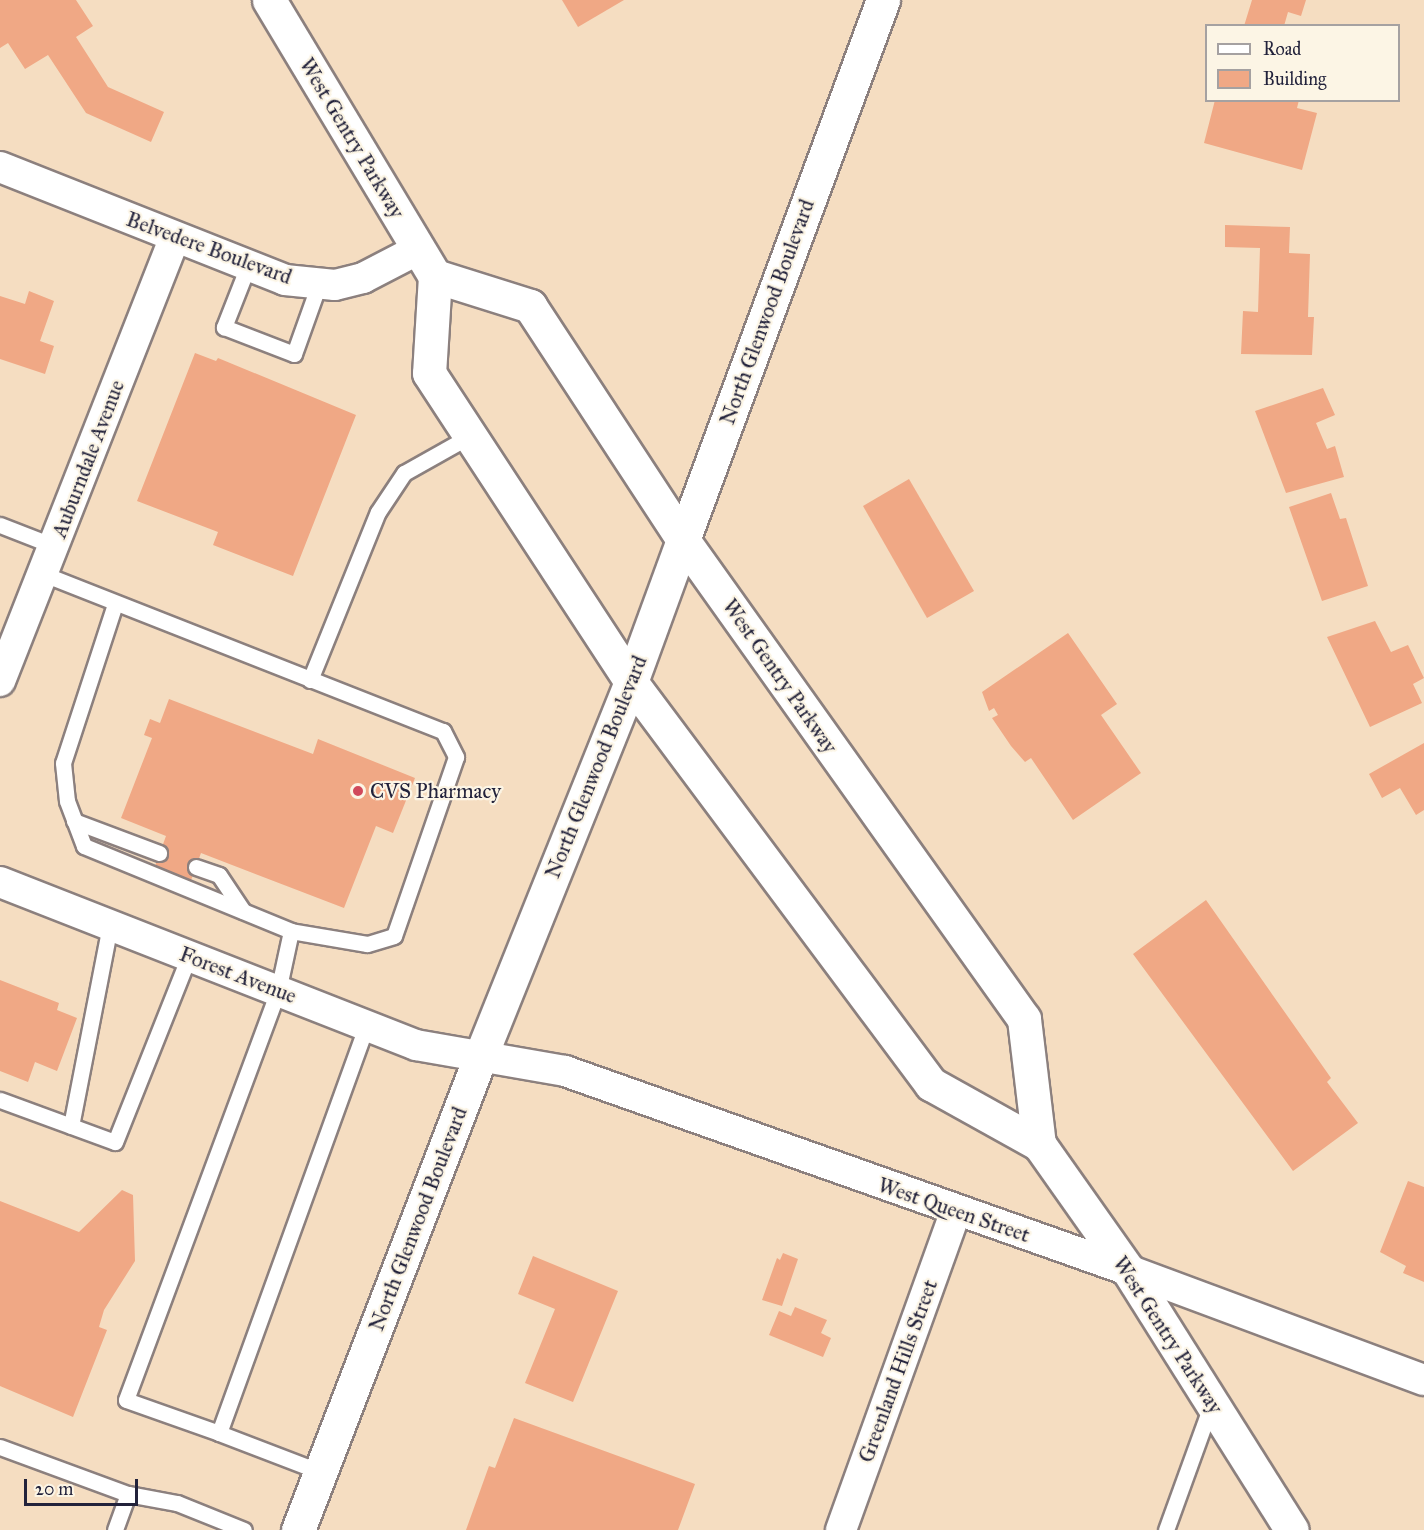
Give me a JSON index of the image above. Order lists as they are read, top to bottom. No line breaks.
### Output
{"streets":{"main road":["West Gentry Parkway","North Glenwood Boulevard"],"street":["Belvedere Boulevard","Auburndale Avenue","Forest Avenue","West Queen Street","Greenland Hills Street"]},"crossings":[["West Gentry Parkway","Belvedere Boulevard"],["West Gentry Parkway","North Glenwood Boulevard"],["West Gentry Parkway","West Queen Street"],["Belvedere Boulevard","Auburndale Avenue"],["North Glenwood Boulevard","Forest Avenue"],["North Glenwood Boulevard","West Queen Street"],["Forest Avenue","West Queen Street"],["West Queen Street","Greenland Hills Street"]],"places":["CVS Pharmacy"],"legend":["Road","Building"],"scale_bar":"20 m"}
